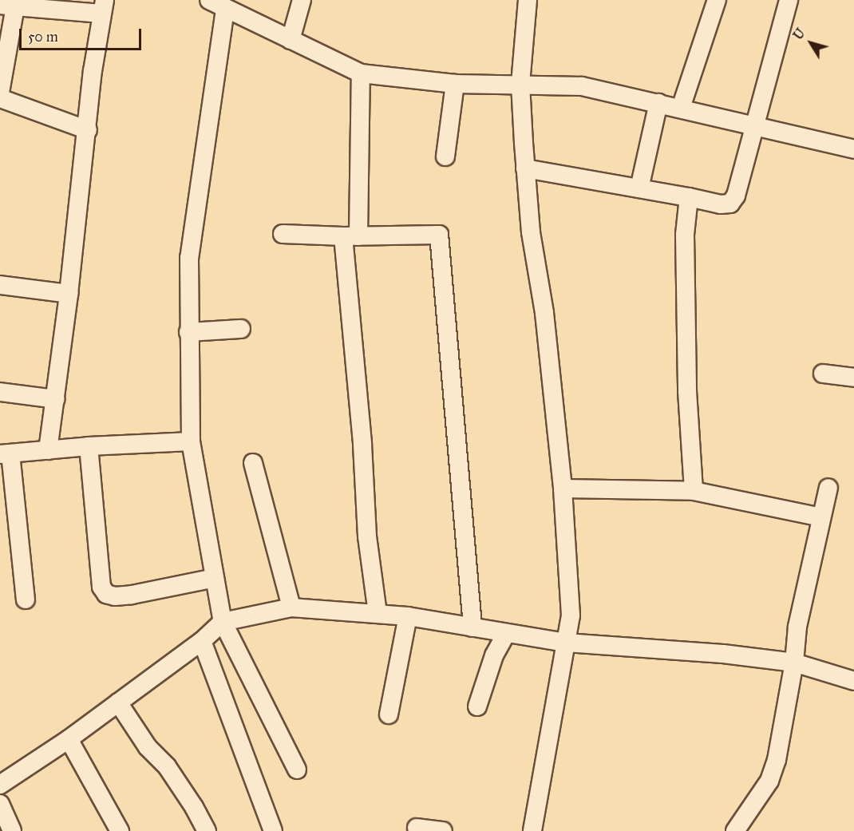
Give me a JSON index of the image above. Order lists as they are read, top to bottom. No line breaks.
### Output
{"scale_bar":"50 m","north":"top left"}
